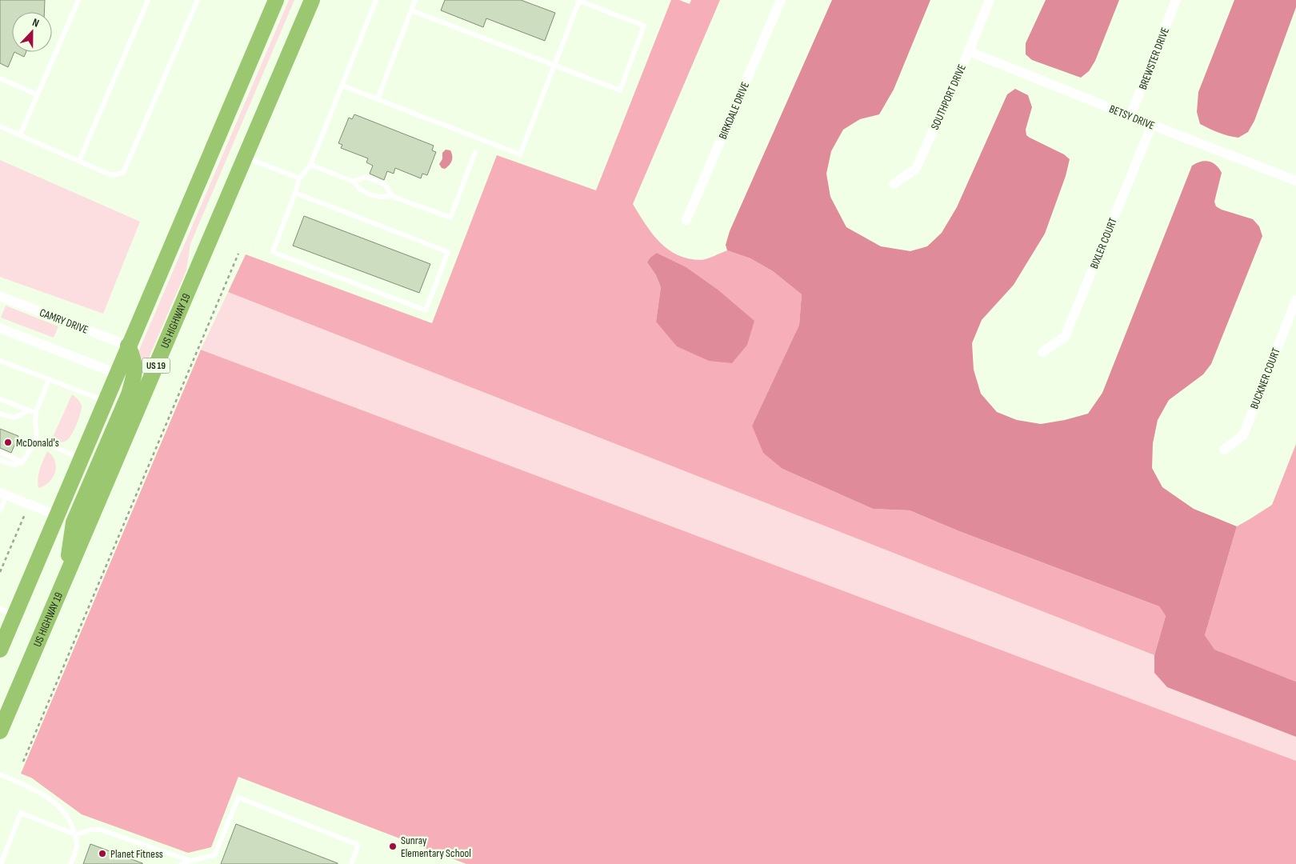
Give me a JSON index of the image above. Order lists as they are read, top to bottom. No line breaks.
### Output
{"streets":{"highway":["US HIGHWAY 19","US 19"],"street":["BREWSTER DRIVE","SOUTHPORT DRIVE","BIRKDALE DRIVE","BETSY DRIVE","BIXLER COURT","CAMRY DRIVE","BUCKNER COURT"]},"crossings":[["BREWSTER DRIVE","BETSY DRIVE"],["SOUTHPORT DRIVE","BETSY DRIVE"],["BETSY DRIVE","BIXLER COURT"]],"places":["McDonald's","Sunray Elementary School","Planet Fitness"],"north":"top"}
